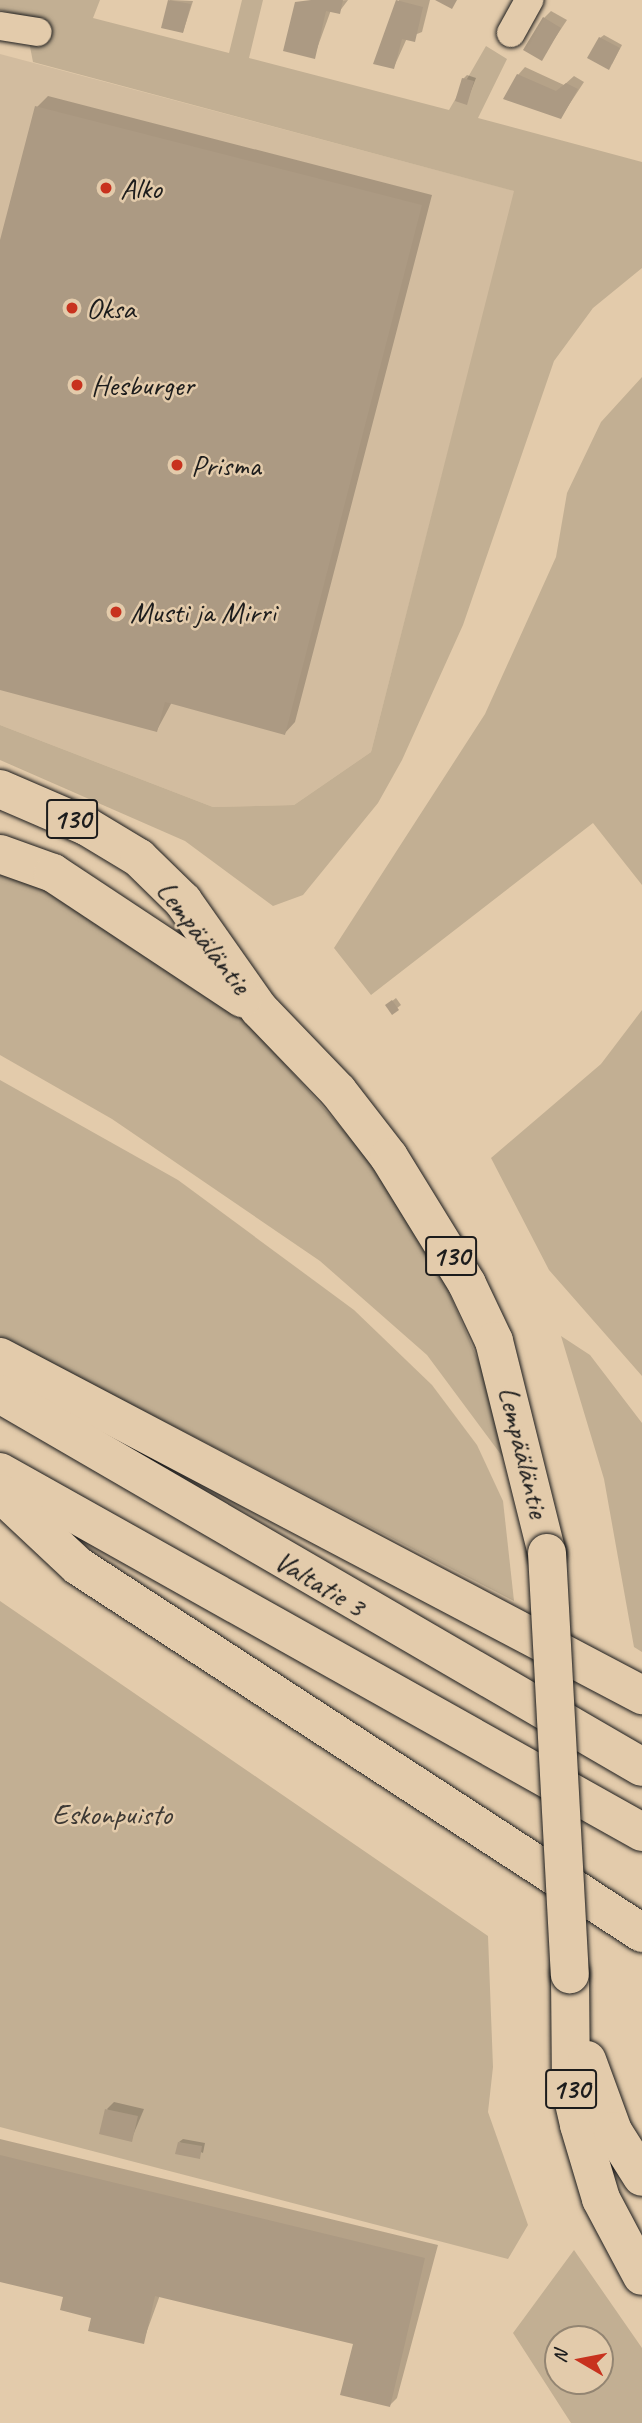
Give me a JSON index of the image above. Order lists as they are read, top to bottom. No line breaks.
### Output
{"streets":{"main road":["130","Lempääläntie","Valtatie 3"]},"parks":["Eskonpuisto"],"places":["Alko","Oksa","Hesburger","Prisma","Musti ja Mirri"],"north":"left"}
